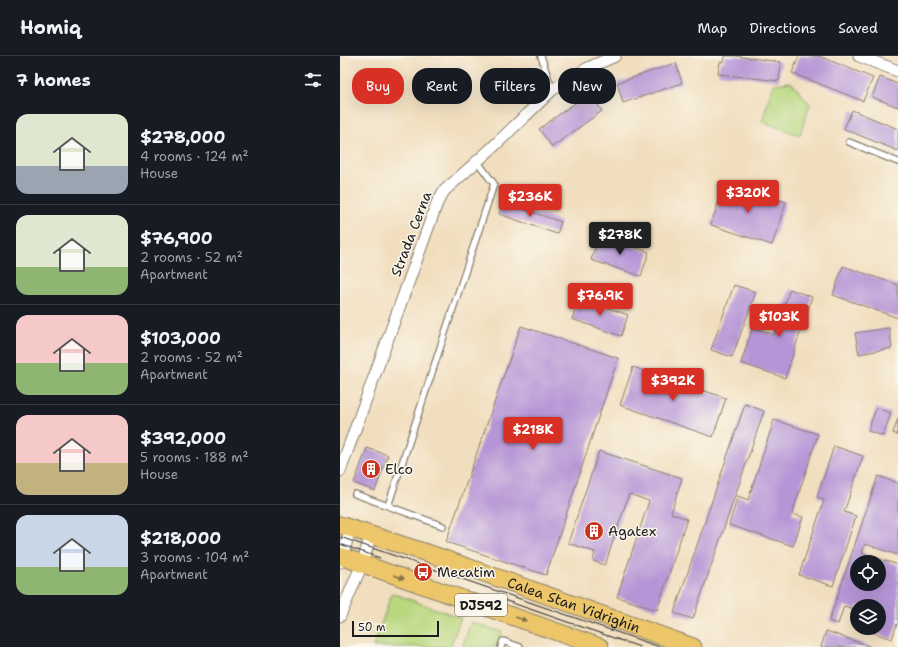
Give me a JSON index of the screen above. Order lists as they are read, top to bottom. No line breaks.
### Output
{"streets":{"main road":["DJ592","Calea Stan Vidrighin"],"street":["Strada Cerna"]},"places":{"building":["Elco","Agatex"],"bus stop":["Mecatim"]},"scale_bar":"50 m","page":{"header":"Homiq","nav":["Map","Directions","Saved"],"heading":"7 homes","chip":["Buy","Rent","Filters","New"],"list":[{"name":"$278,000","note":"4 rooms · 124 m² · House"},{"name":"$76,900","note":"2 rooms · 52 m² · Apartment"},{"name":"$103,000","note":"2 rooms · 52 m² · Apartment"},{"name":"$392,000","note":"5 rooms · 188 m² · House"},{"name":"$218,000","note":"3 rooms · 104 m² · Apartment"}],"price":["$320K","$236K","$278K","$76.9K","$103K","$392K","$218K"],"scale":"50 m"}}
